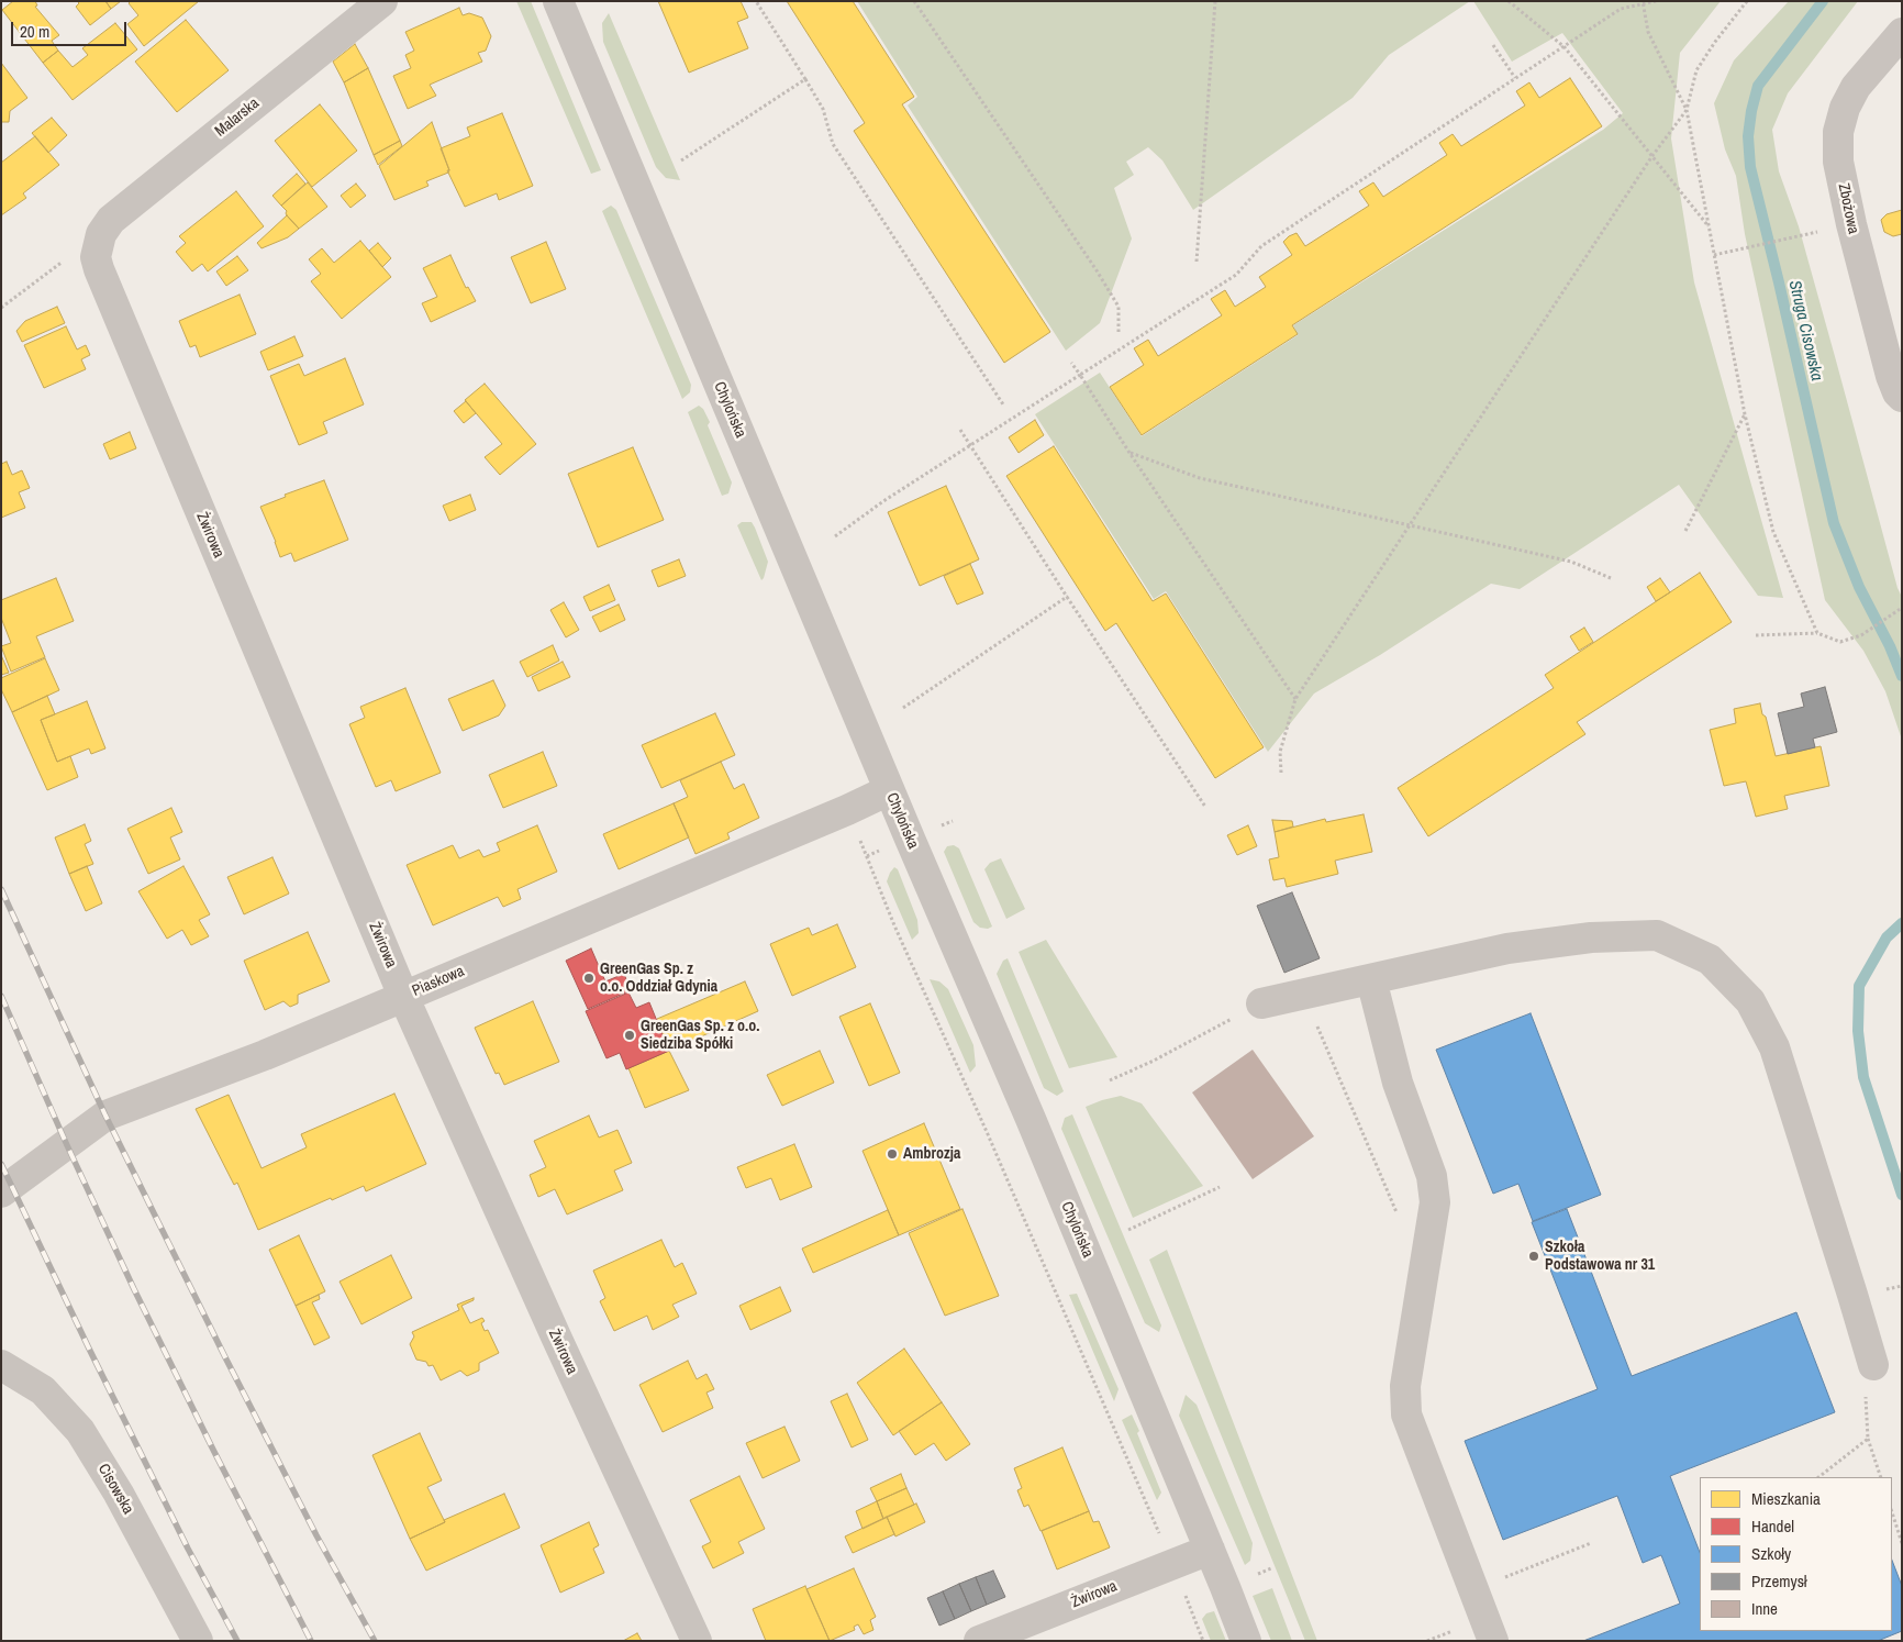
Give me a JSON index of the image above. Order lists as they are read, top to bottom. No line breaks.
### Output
{"streets":{"street":["Malarska","Zbożowa","Chylońska","Żwirowa","Piaskowa","Cisowska"]},"crossings":[["Malarska","Żwirowa"],["Chylońska","Żwirowa"],["Chylońska","Piaskowa"],["Żwirowa","Piaskowa"]],"water":["Struga Cisowska"],"places":["GreenGas Sp. z o.o. Oddział Gdynia","GreenGas Sp. z o.o. Siedziba Spółki","Ambrozja","Szkoła Podstawowa nr 31"],"legend":["Mieszkania","Handel","Szkoły","Przemysł","Inne"],"scale_bar":"20 m"}
